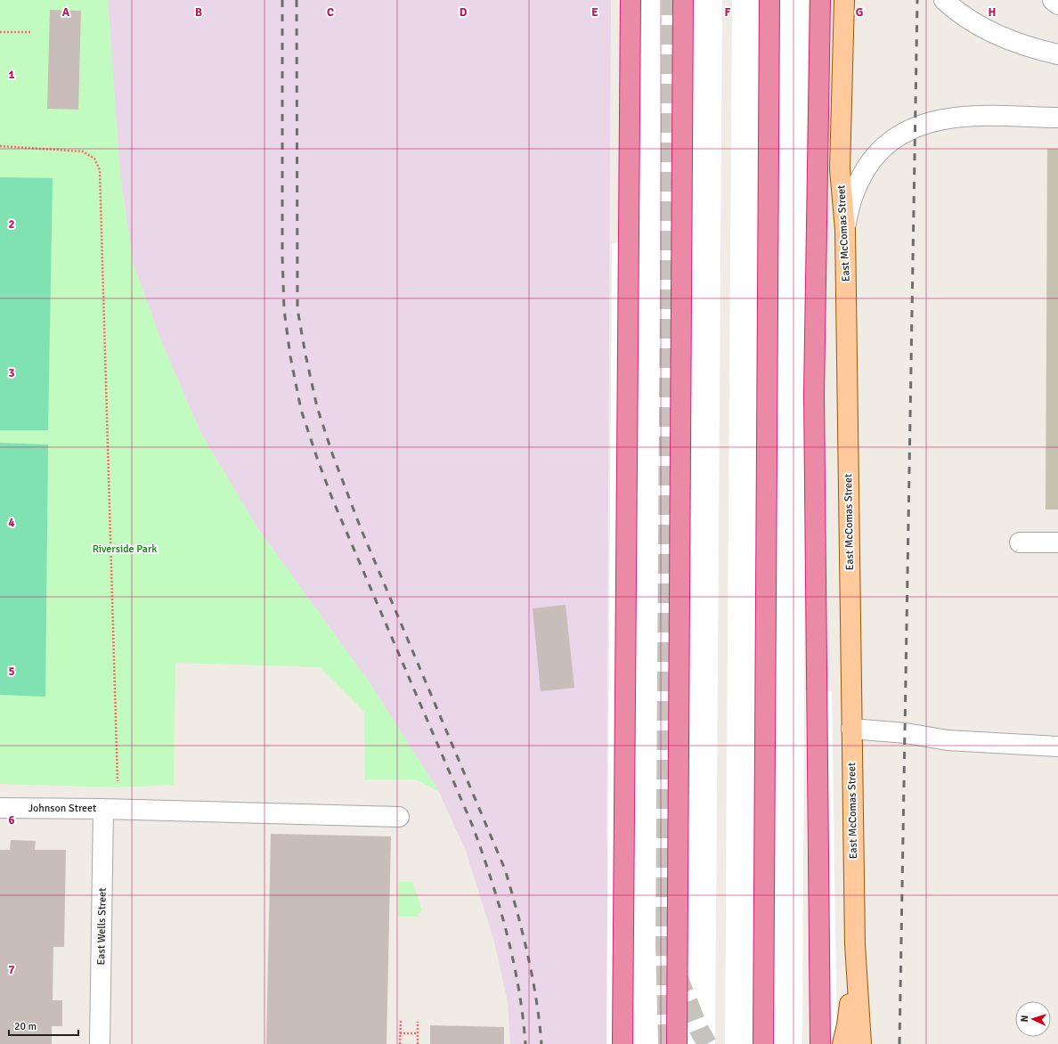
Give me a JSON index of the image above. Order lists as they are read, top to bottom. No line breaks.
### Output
{"streets":{"main road":["East McComas Street"],"street":["Johnson Street","East Wells Street"]},"crossings":[["Johnson Street","East Wells Street"]],"parks":["Riverside Park"],"scale_bar":"20 m","north":"left","grid":{"columns":["A","B","C","D","E","F","G","H"],"rows":["1","2","3","4","5","6","7"]}}
